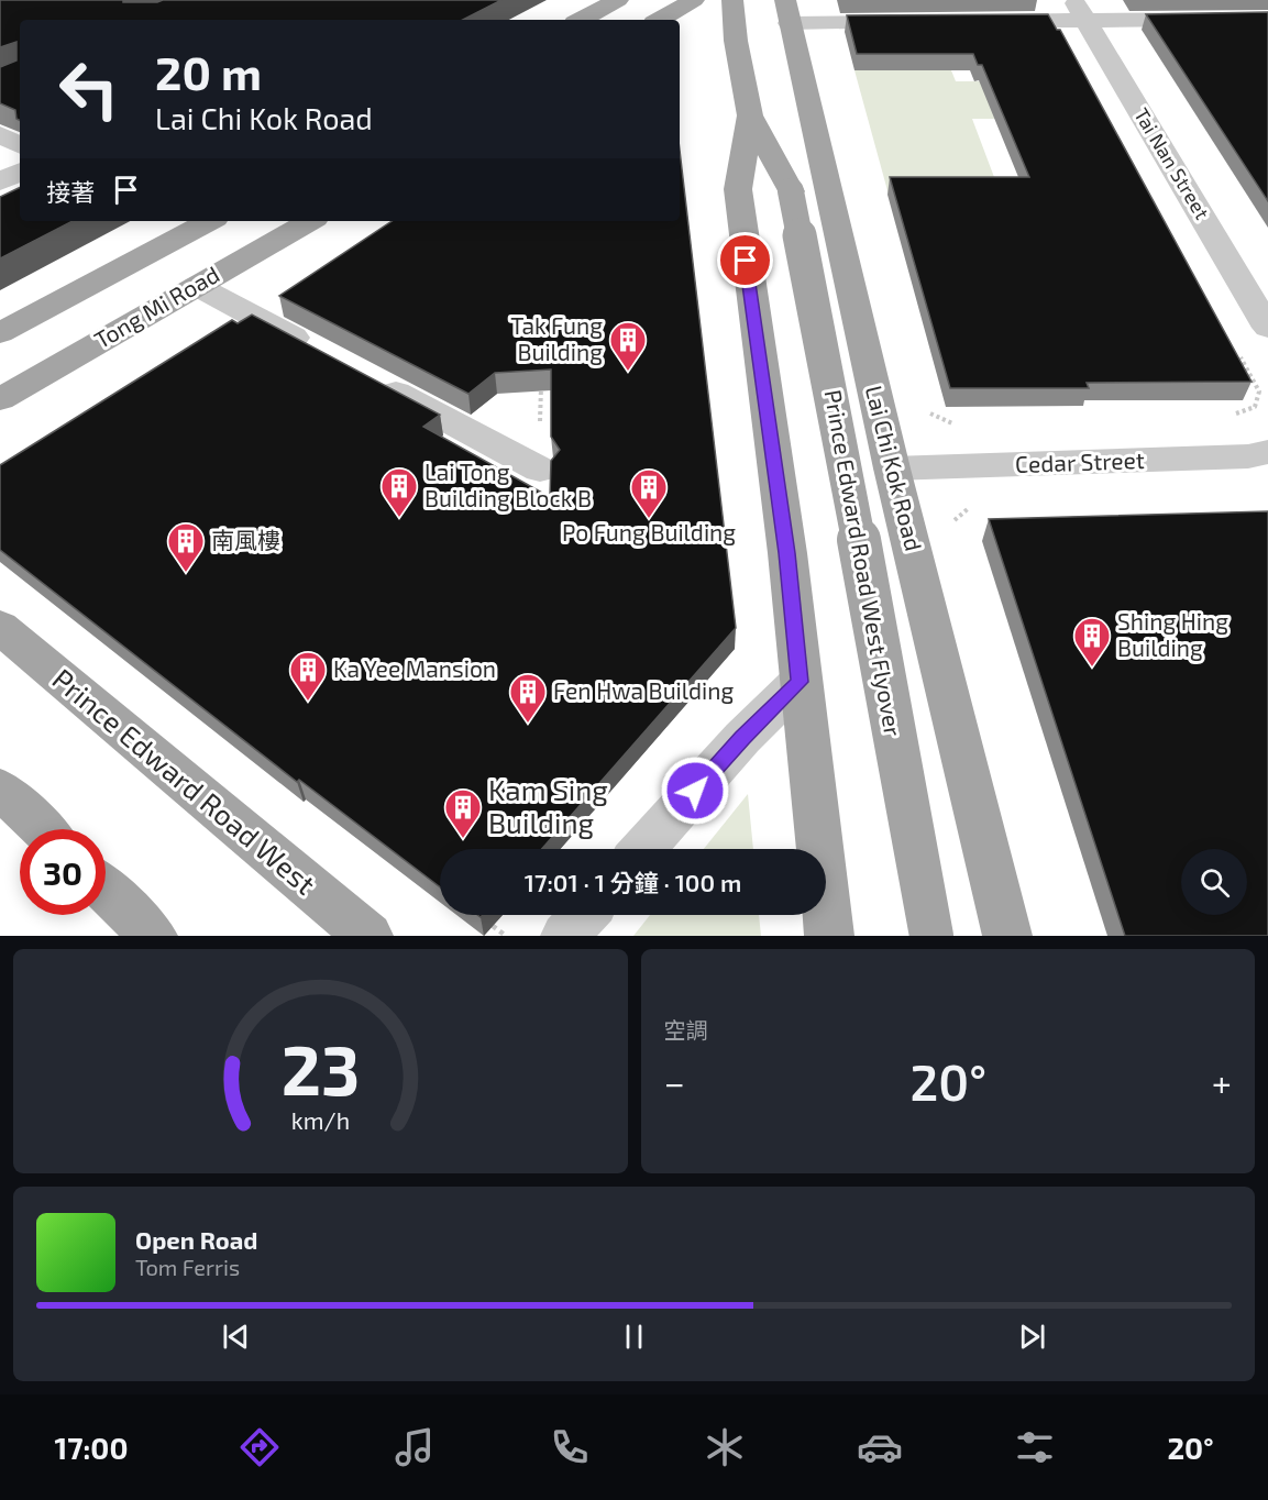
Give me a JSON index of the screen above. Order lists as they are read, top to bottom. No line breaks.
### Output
{"streets":{"main road":["Tong Mi Road","Lai Chi Kok Road","Prince Edward Road West Flyover","Prince Edward Road West"],"street":["Tai Nan Street","Cedar Street"]},"crossings":[["Cedar Street","Lai Chi Kok Road"]],"places":{"building":["Tak Fung Building","Lai Tong Building Block B","Po Fung Building","南風樓","Shing Hing Building","Ka Yee Mansion","Fen Hwa Building","Kam Sing Building"]},"page":{"turn":["20 m","Lai Chi Kok Road"],"then":"接著","limit":"30","trip":"17:01 · 1 分鐘 · 100 m","tile":"空調","heat":["−","20°","+"],"song":["Open Road","Tom Ferris"],"tabs":["17:00","20°"],"gauge":["23","km/h"]}}
